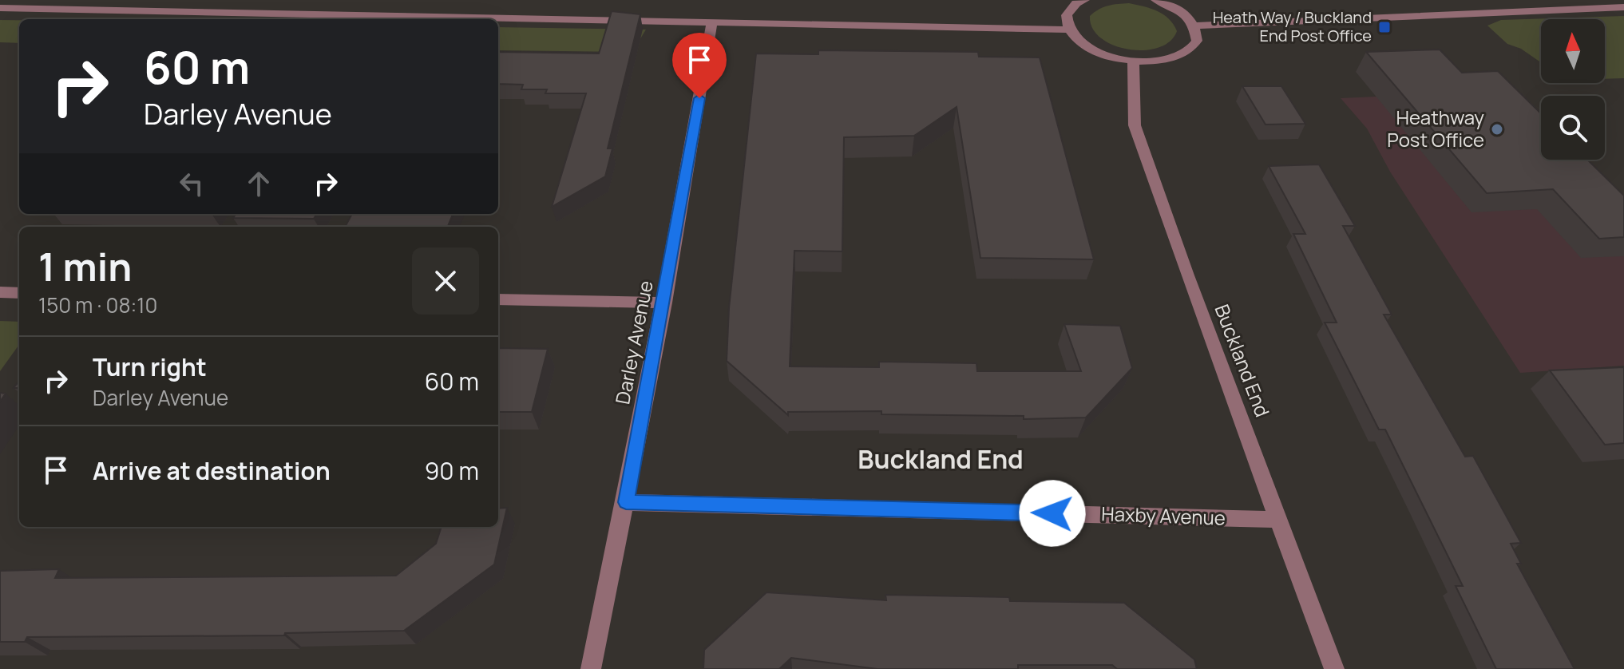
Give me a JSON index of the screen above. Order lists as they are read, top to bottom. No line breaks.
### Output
{"streets":{"street":["Darley Avenue","Buckland End","Haxby Avenue"]},"crossings":[["Darley Avenue","Haxby Avenue"],["Buckland End","Haxby Avenue"]],"districts":["Buckland End"],"places":{"transit":["Heath Way / Buckland End Post Office"],"other":["Heathway Post Office"]},"north":"top","page":{"turn":["60 m","Darley Avenue"],"heading":["1 min","150 m · 08:10"],"list":[{"name":"Turn right","note":"Darley Avenue","value":"60 m"},{"name":"Arrive at destination","value":"90 m"}]}}
